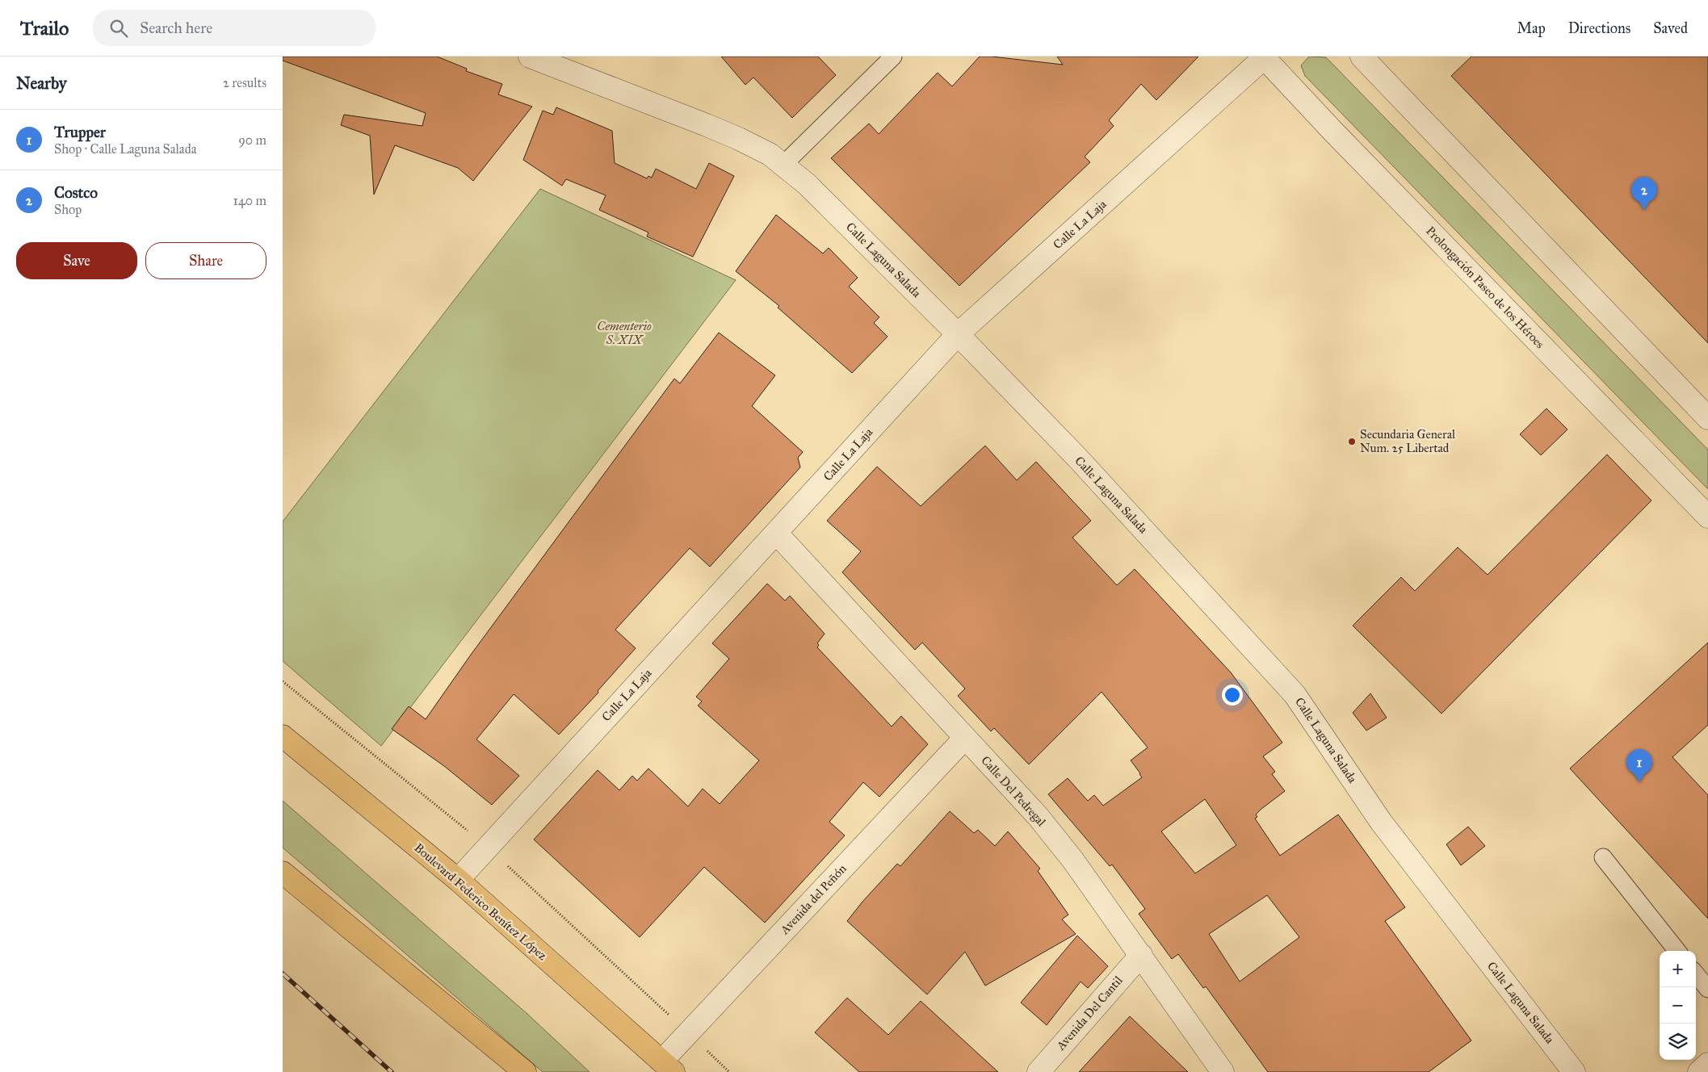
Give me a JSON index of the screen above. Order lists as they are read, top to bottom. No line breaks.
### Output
{"streets":{"main road":["Boulevard Federico Benítez López"],"street":["Calle La Laja","Calle Laguna Salada","Prolongación Paseo de los Héroes","Calle Del Pedregal","Avenida del Peñón","Avenida Del Cantil"]},"crossings":[["Calle La Laja","Calle Laguna Salada"],["Calle La Laja","Prolongación Paseo de los Héroes"],["Calle La Laja","Calle Del Pedregal"],["Calle La Laja","Boulevard Federico Benítez López"],["Calle Del Pedregal","Avenida del Peñón"],["Calle Del Pedregal","Avenida Del Cantil"],["Avenida del Peñón","Boulevard Federico Benítez López"]],"parks":["Cementerio S. XIX"],"places":["Secundaria General Num. 25 Libertad"],"page":{"header":"Trailo","search":"Search here","nav":["Map","Directions","Saved"],"heading":["Nearby","2 results"],"list":[{"mark":"1","name":"Trupper","note":"Shop · Calle Laguna Salada","value":"90 m"},{"mark":"2","name":"Costco","note":"Shop","value":"140 m"}],"pins":["2","1"],"buttons":["Save","Share"],"map_buttons":["+","−"]}}
